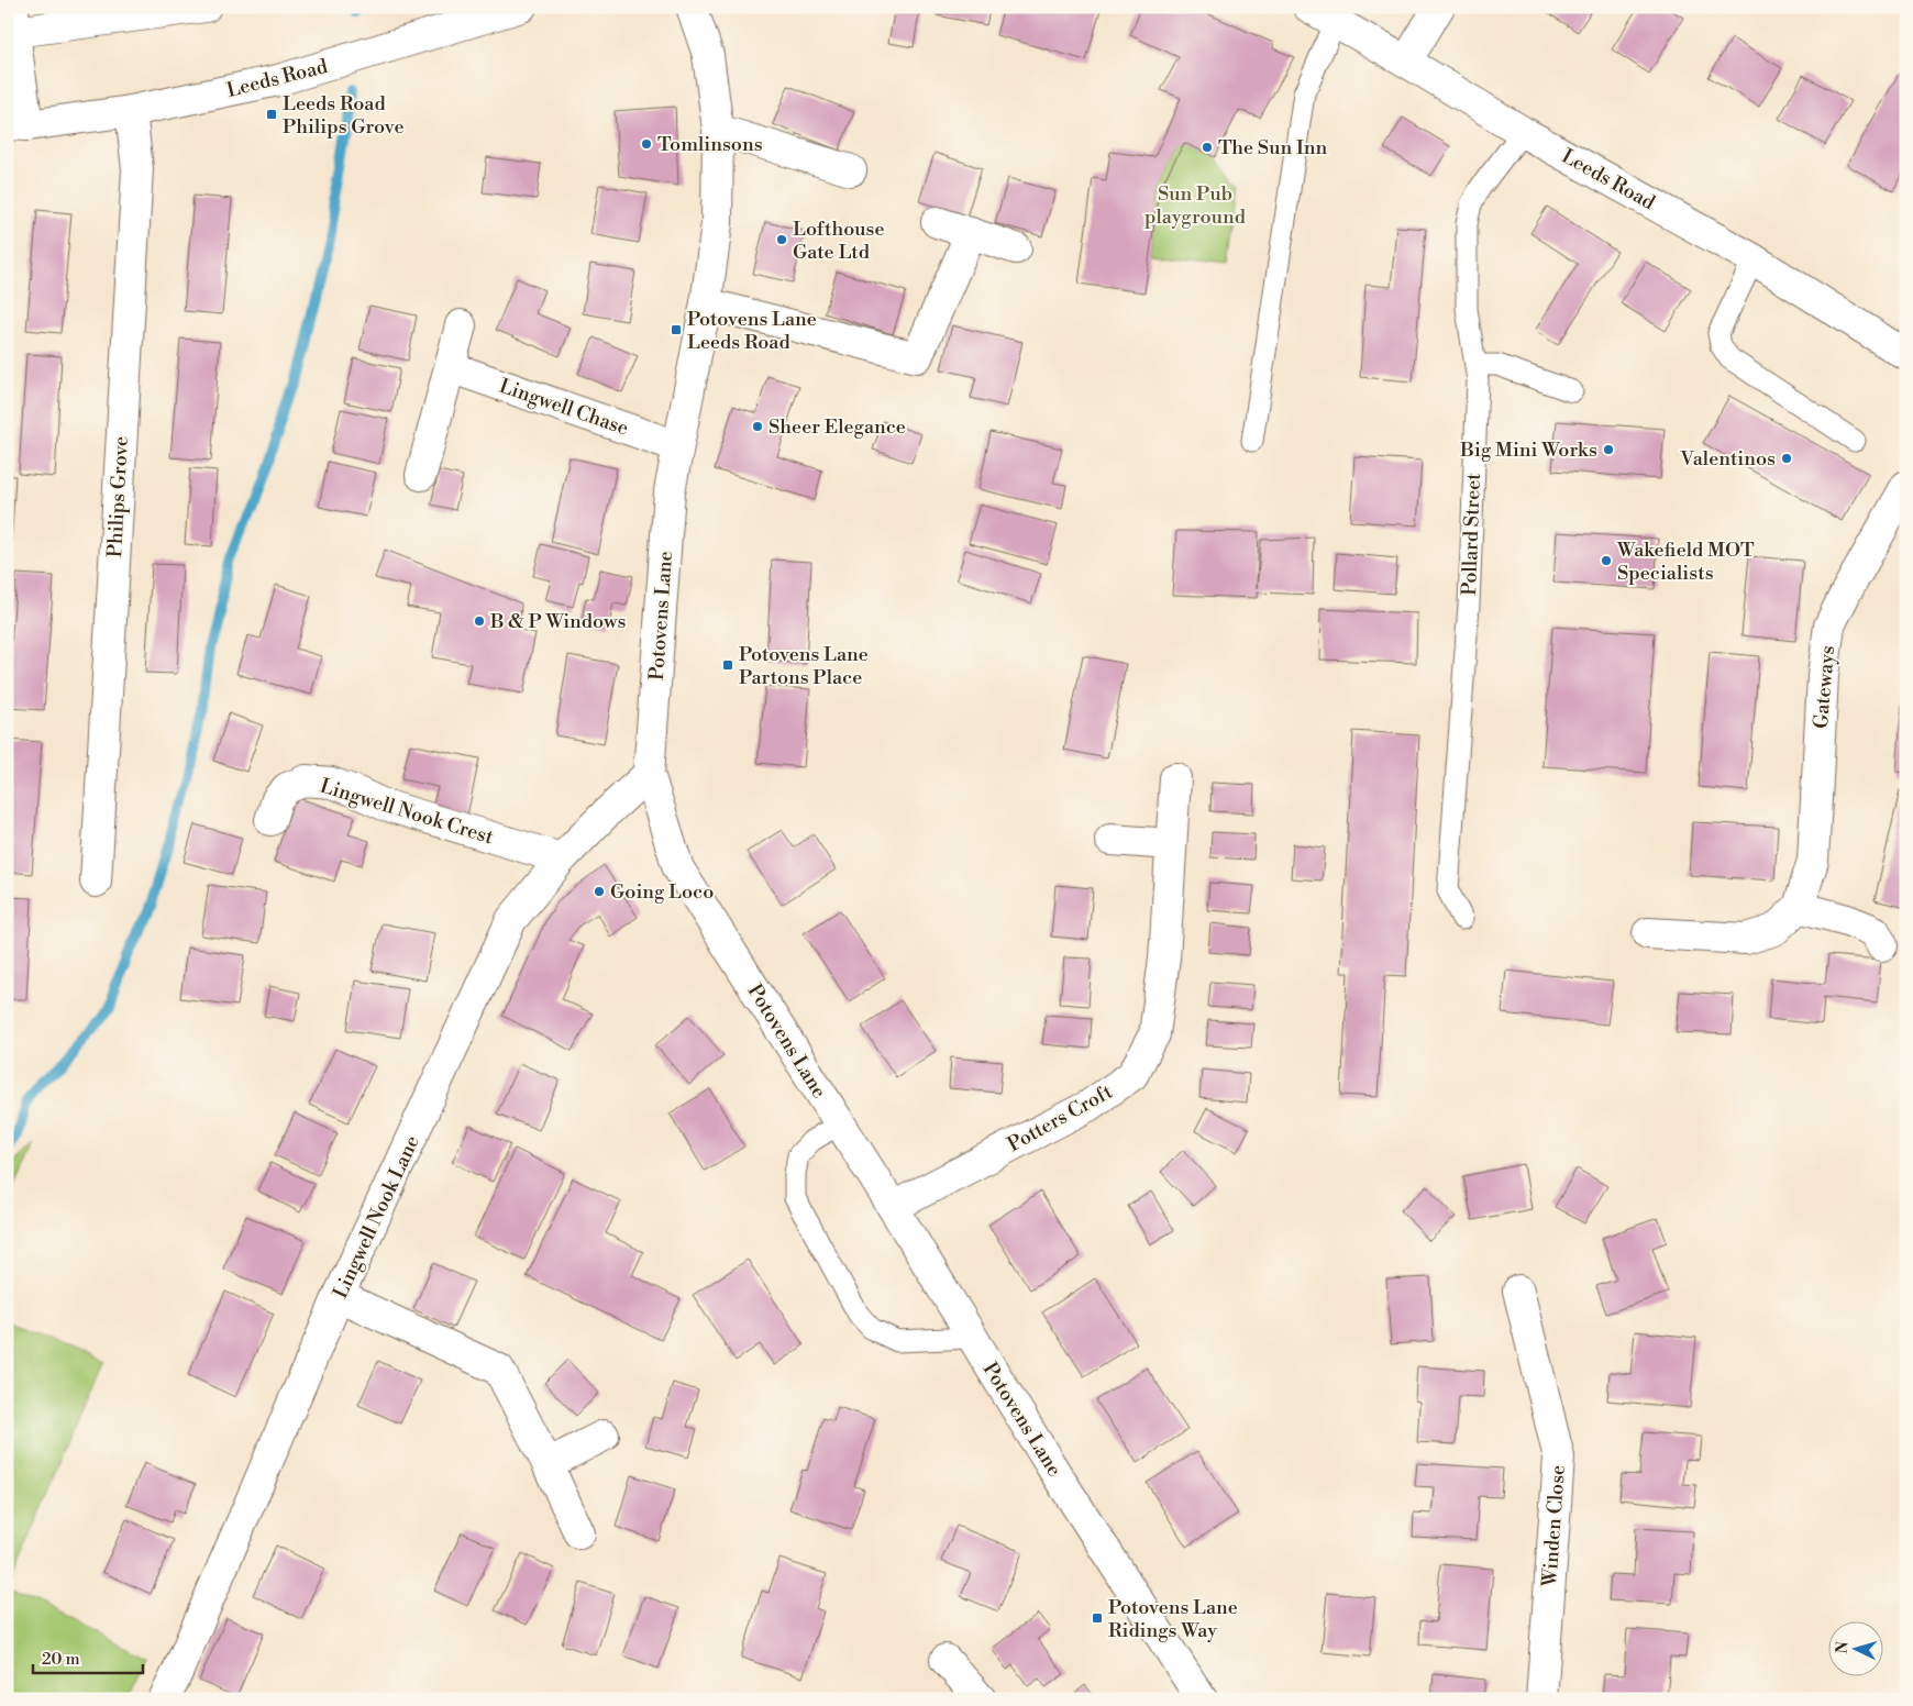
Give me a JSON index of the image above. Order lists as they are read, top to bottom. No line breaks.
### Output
{"streets":{"street":["Leeds Road","Lingwell Chase","Philips Grove","Potovens Lane","Gateways","Lingwell Nook Crest","Potters Croft","Lingwell Nook Lane","Winden Close"],"lane":["Pollard Street"]},"crossings":[["Leeds Road","Philips Grove"],["Leeds Road","Pollard Street"],["Lingwell Chase","Potovens Lane"],["Potovens Lane","Potters Croft"],["Potovens Lane","Lingwell Nook Lane"],["Lingwell Nook Crest","Lingwell Nook Lane"]],"parks":["Sun Pub playground"],"places":{"transit":["Leeds Road Philips Grove","Potovens Lane Leeds Road","Potovens Lane Partons Place","Potovens Lane Ridings Way"],"other":["Tomlinsons","The Sun Inn","Lofthouse Gate Ltd","Sheer Elegance","Big Mini Works","Valentinos","Wakefield MOT Specialists","B & P Windows","Going Loco"]},"scale_bar":"20 m","north":"left"}
